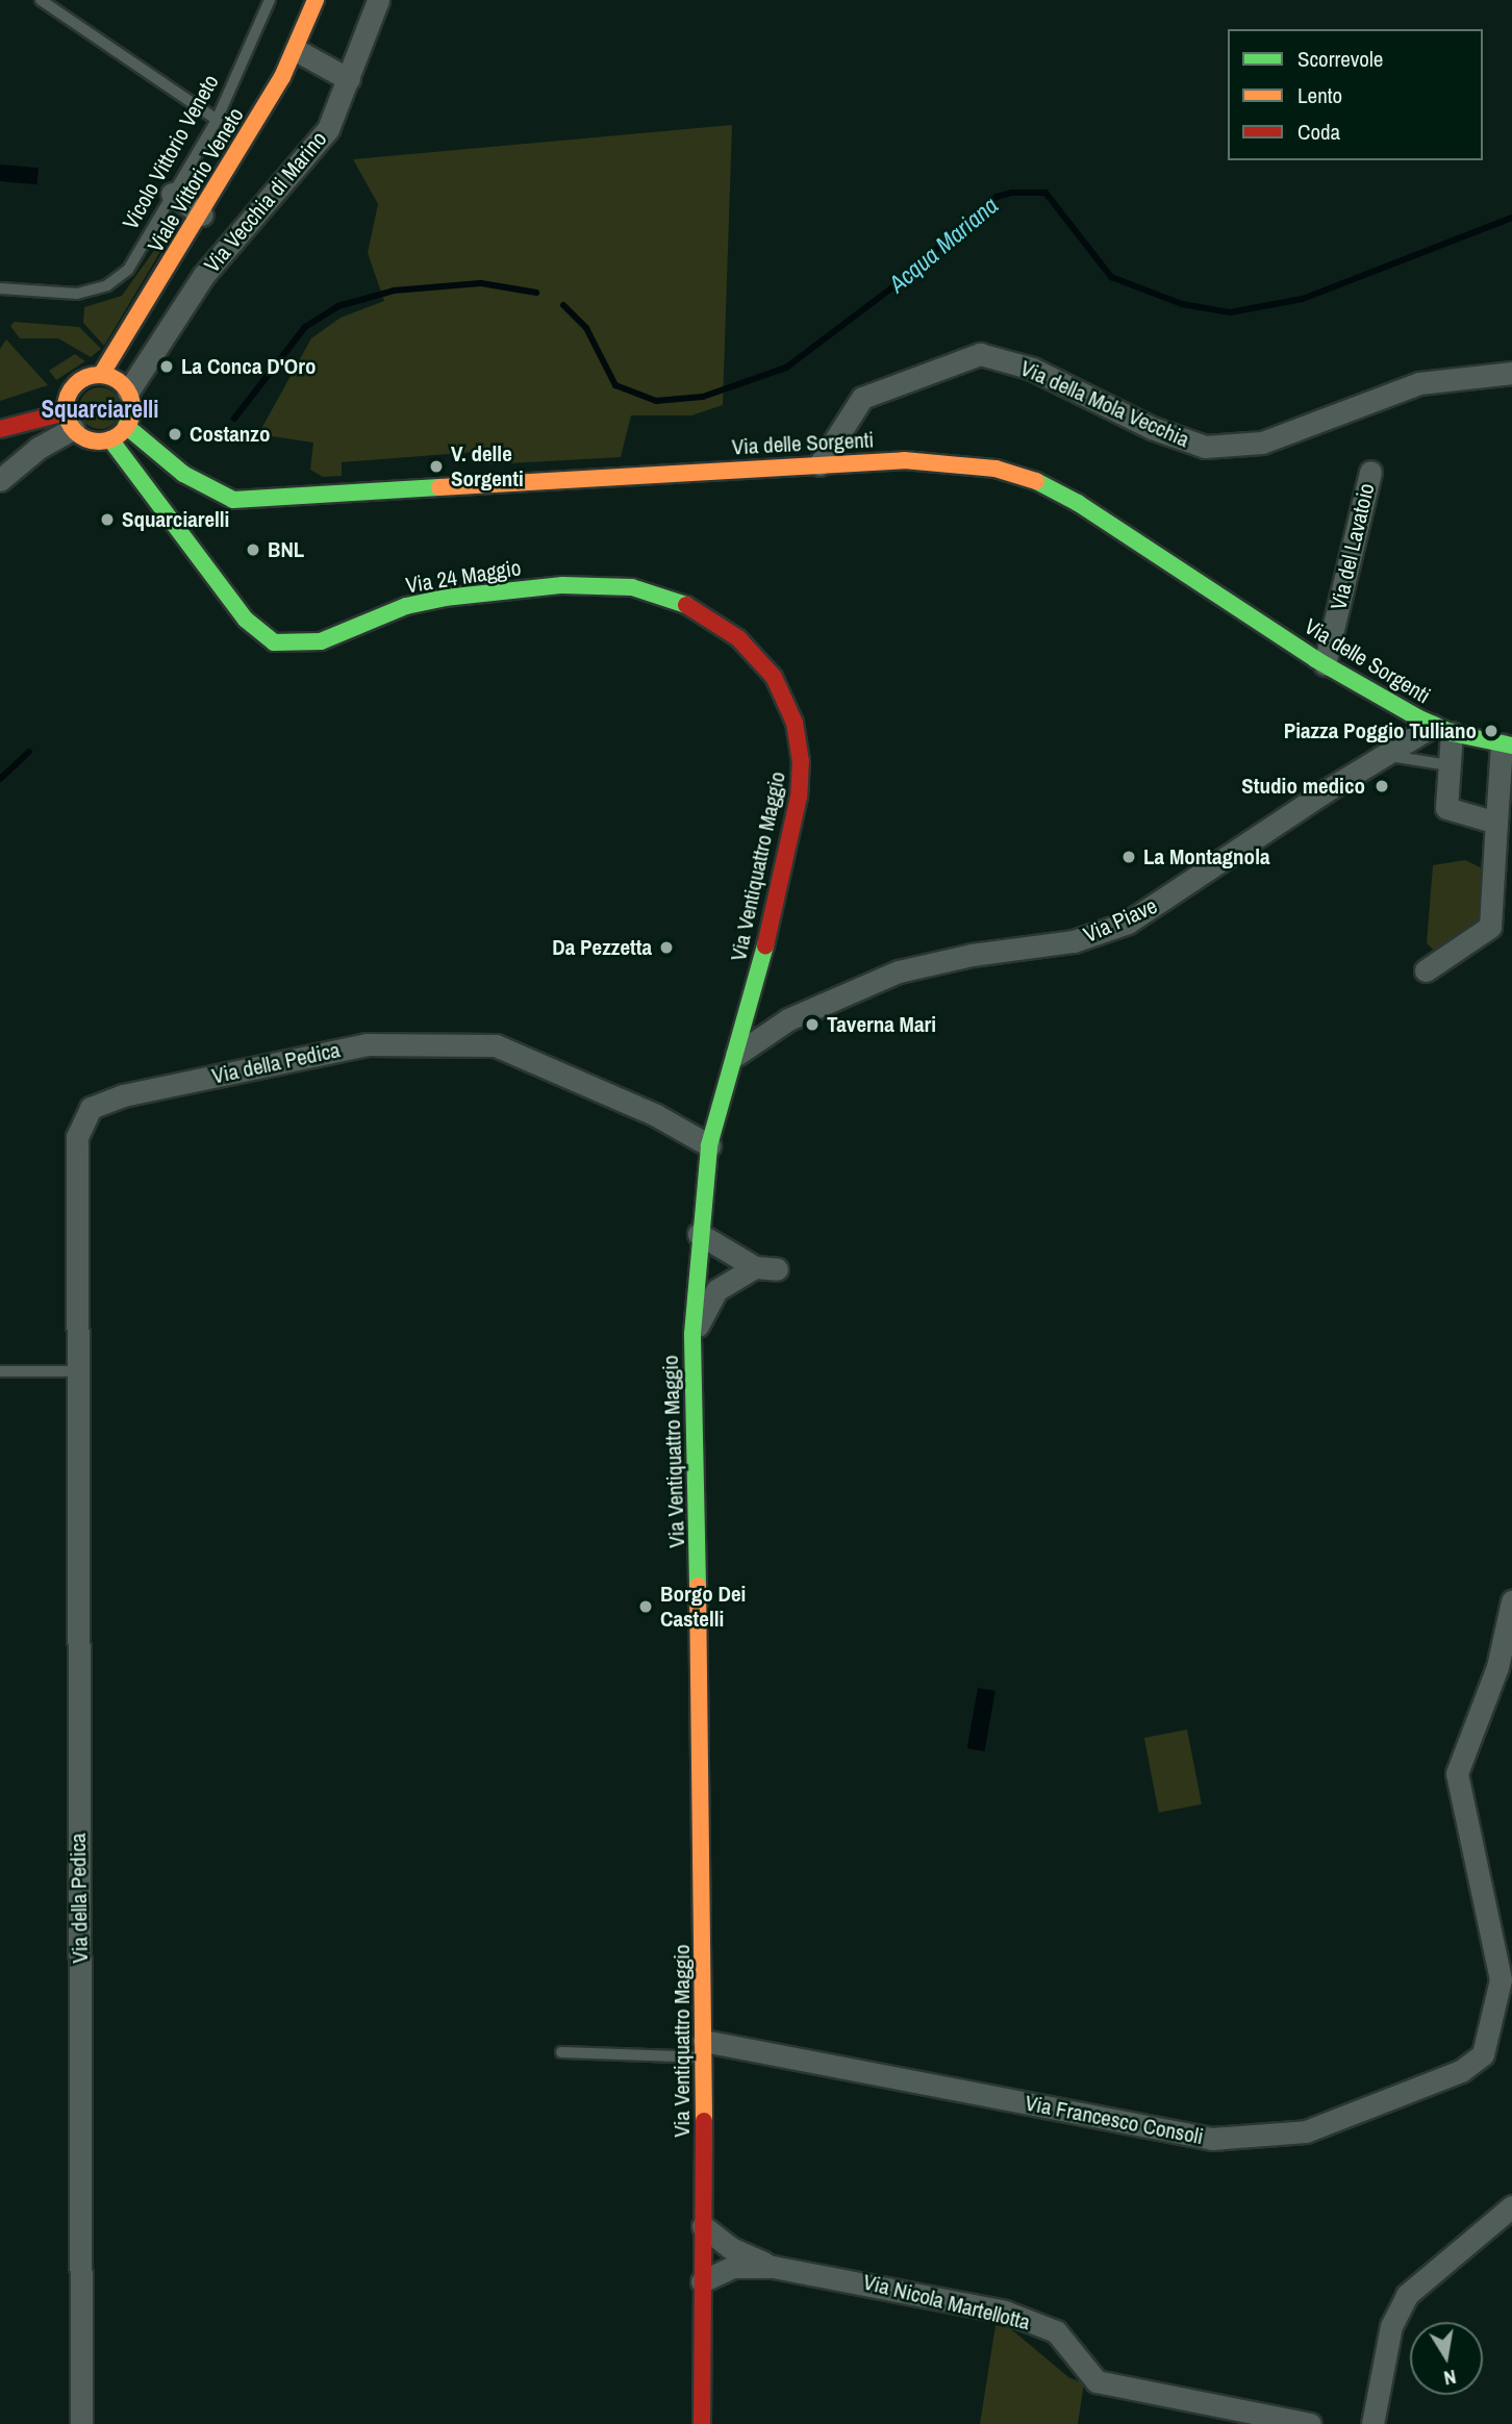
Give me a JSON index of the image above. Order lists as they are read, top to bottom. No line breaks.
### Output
{"streets":{"main road":["Viale Vittorio Veneto","Via delle Sorgenti","Via 24 Maggio","Via Ventiquattro Maggio"],"street":["Via Vecchia di Marino","Via della Mola Vecchia","Via del Lavatoio","Via Piave","Via della Pedica","Via Francesco Consoli","Via Nicola Martellotta"],"lane":["Vicolo Vittorio Veneto"]},"crossings":[["Viale Vittorio Veneto","Via Vecchia di Marino"],["Viale Vittorio Veneto","Via delle Sorgenti"],["Viale Vittorio Veneto","Via 24 Maggio"],["Via Vecchia di Marino","Via delle Sorgenti"],["Via Vecchia di Marino","Via 24 Maggio"],["Via della Mola Vecchia","Via delle Sorgenti"],["Via delle Sorgenti","Via del Lavatoio"],["Via delle Sorgenti","Via 24 Maggio"],["Via delle Sorgenti","Via Piave"],["Via 24 Maggio","Via Ventiquattro Maggio"],["Via Ventiquattro Maggio","Via Piave"],["Via Ventiquattro Maggio","Via della Pedica"],["Via Ventiquattro Maggio","Via Francesco Consoli"]],"districts":["Squarciarelli"],"water":["Acqua Mariana"],"places":["La Conca D'Oro","Costanzo","V. delle Sorgenti","Squarciarelli","BNL","Piazza Poggio Tulliano","Studio medico","La Montagnola","Da Pezzetta","Taverna Mari","Borgo Dei Castelli"],"legend":["Scorrevole","Lento","Coda"],"north":"bottom"}
